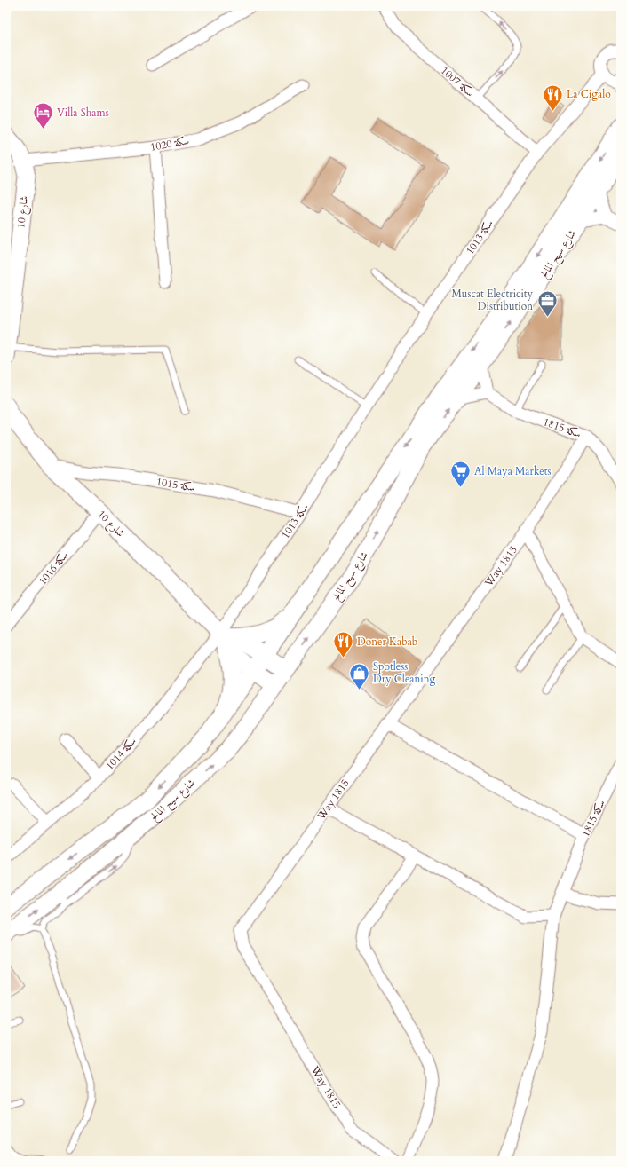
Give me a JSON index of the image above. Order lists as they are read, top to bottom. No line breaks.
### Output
{"streets":{"street":["سكة 1007","سكة 1020","شارع 10","سكة 1013","شارع سيح المالح","سكة 1815","سكة 1015","Way 1815","سكة 1016","سكة 1014"]},"crossings":[["سكة 1007","سكة 1013"],["سكة 1020","شارع 10"],["شارع 10","سكة 1013"],["شارع 10","شارع سيح المالح"],["شارع 10","سكة 1015"],["شارع 10","سكة 1016"],["شارع 10","سكة 1014"],["سكة 1013","سكة 1015"],["سكة 1013","سكة 1014"],["سكة 1815","Way 1815"]],"places":{"restaurant":["La Cigalo","Doner Kabab"],"hotel":["Villa Shams"],"office":["Muscat Electricity Distribution"],"supermarket":["Al Maya Markets"],"shop":["Spotless Dry Cleaning"]}}
